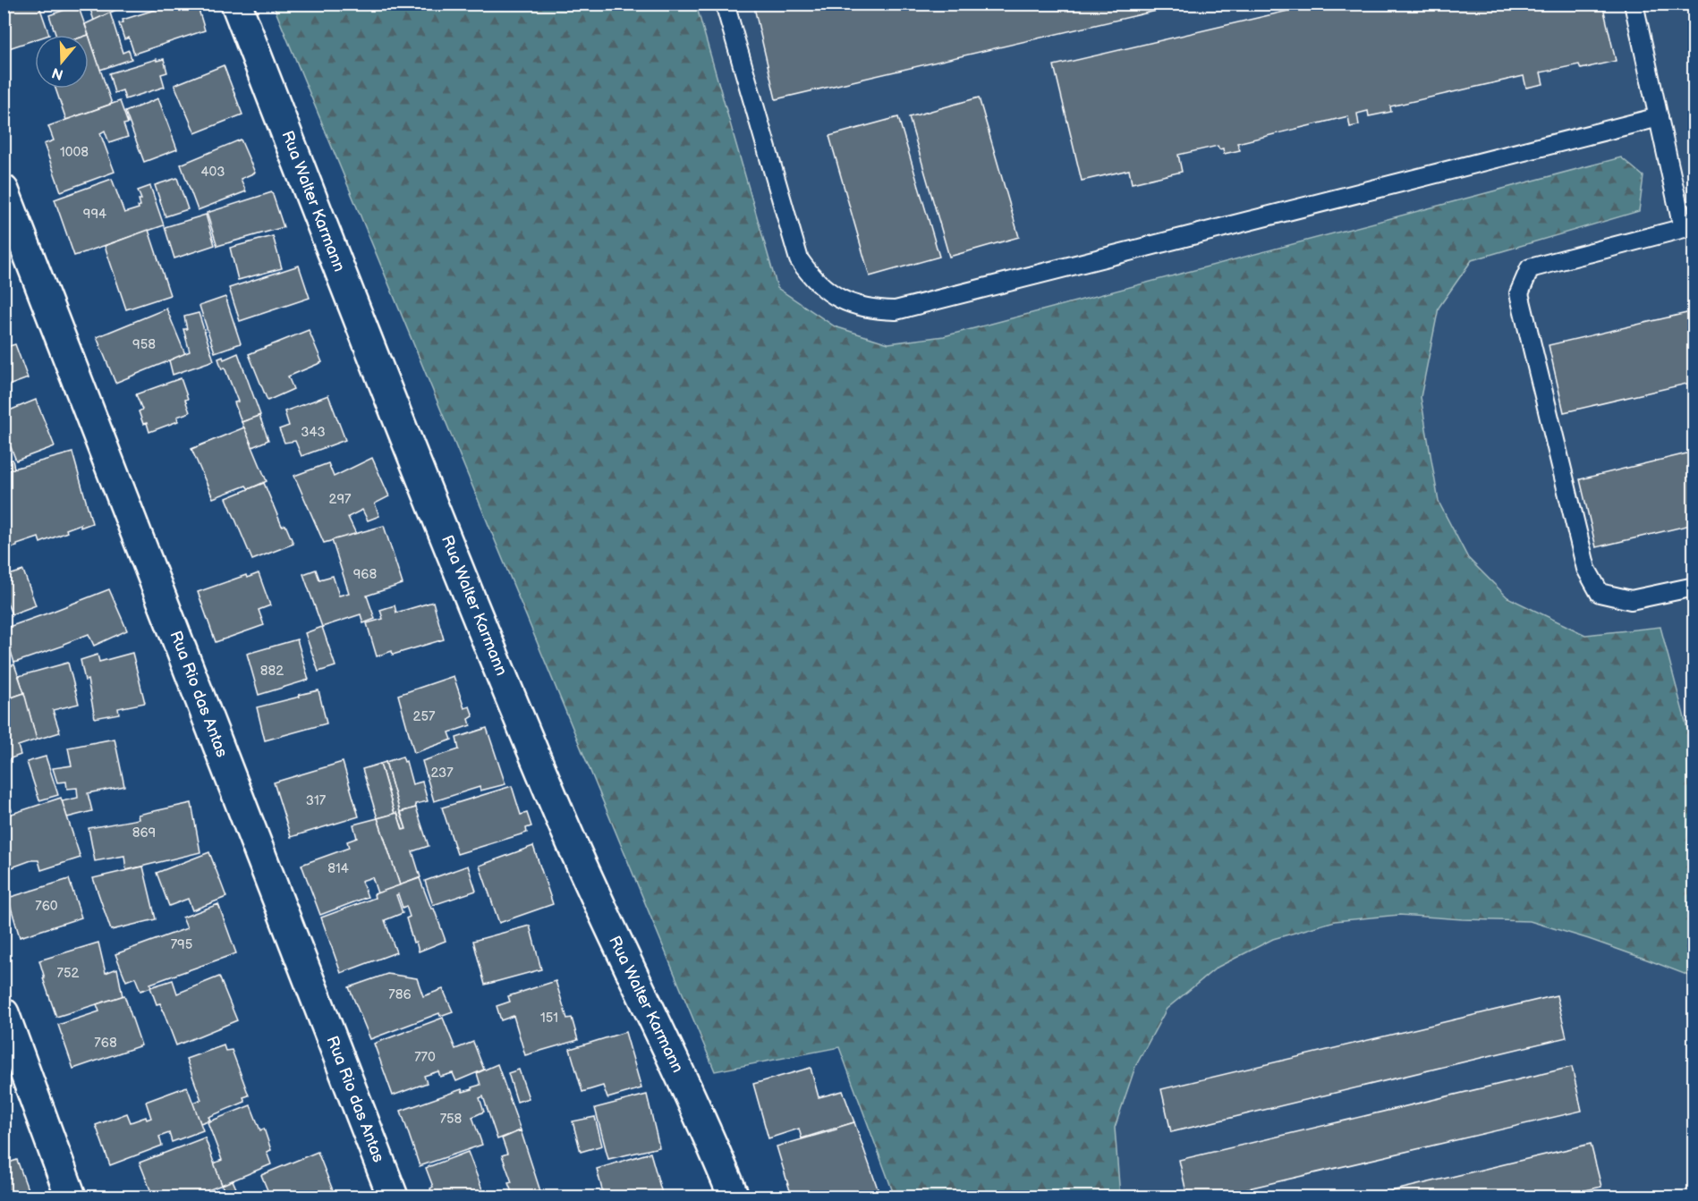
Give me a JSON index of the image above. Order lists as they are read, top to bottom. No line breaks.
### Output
{"streets":{"street":["Rua Walter Karmann","Rua Rio das Antas"]},"house_numbers":["1008","403","994","958","343","297","968","882","257","237","317","869","814","760","795","752","786","151","768","770","758"],"north":"bottom"}
